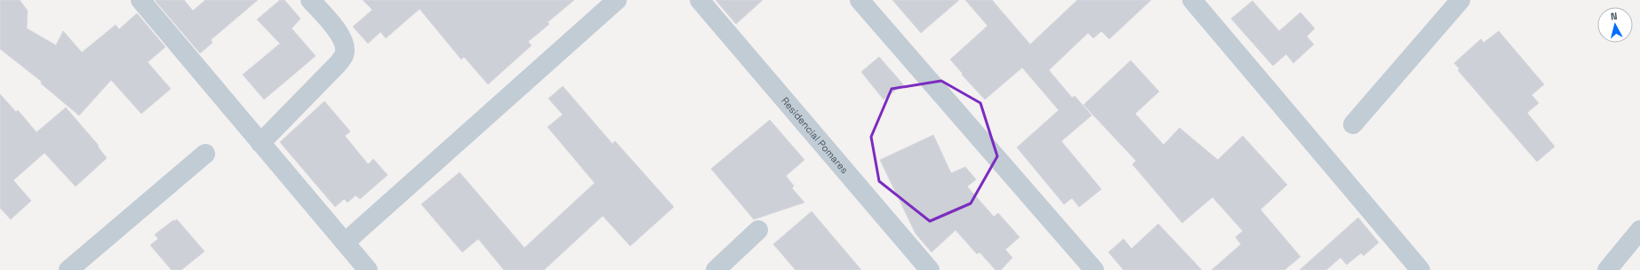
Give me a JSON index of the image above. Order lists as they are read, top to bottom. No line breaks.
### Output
{"streets":{"street":["Residencial Pomares"]},"north":"top"}
